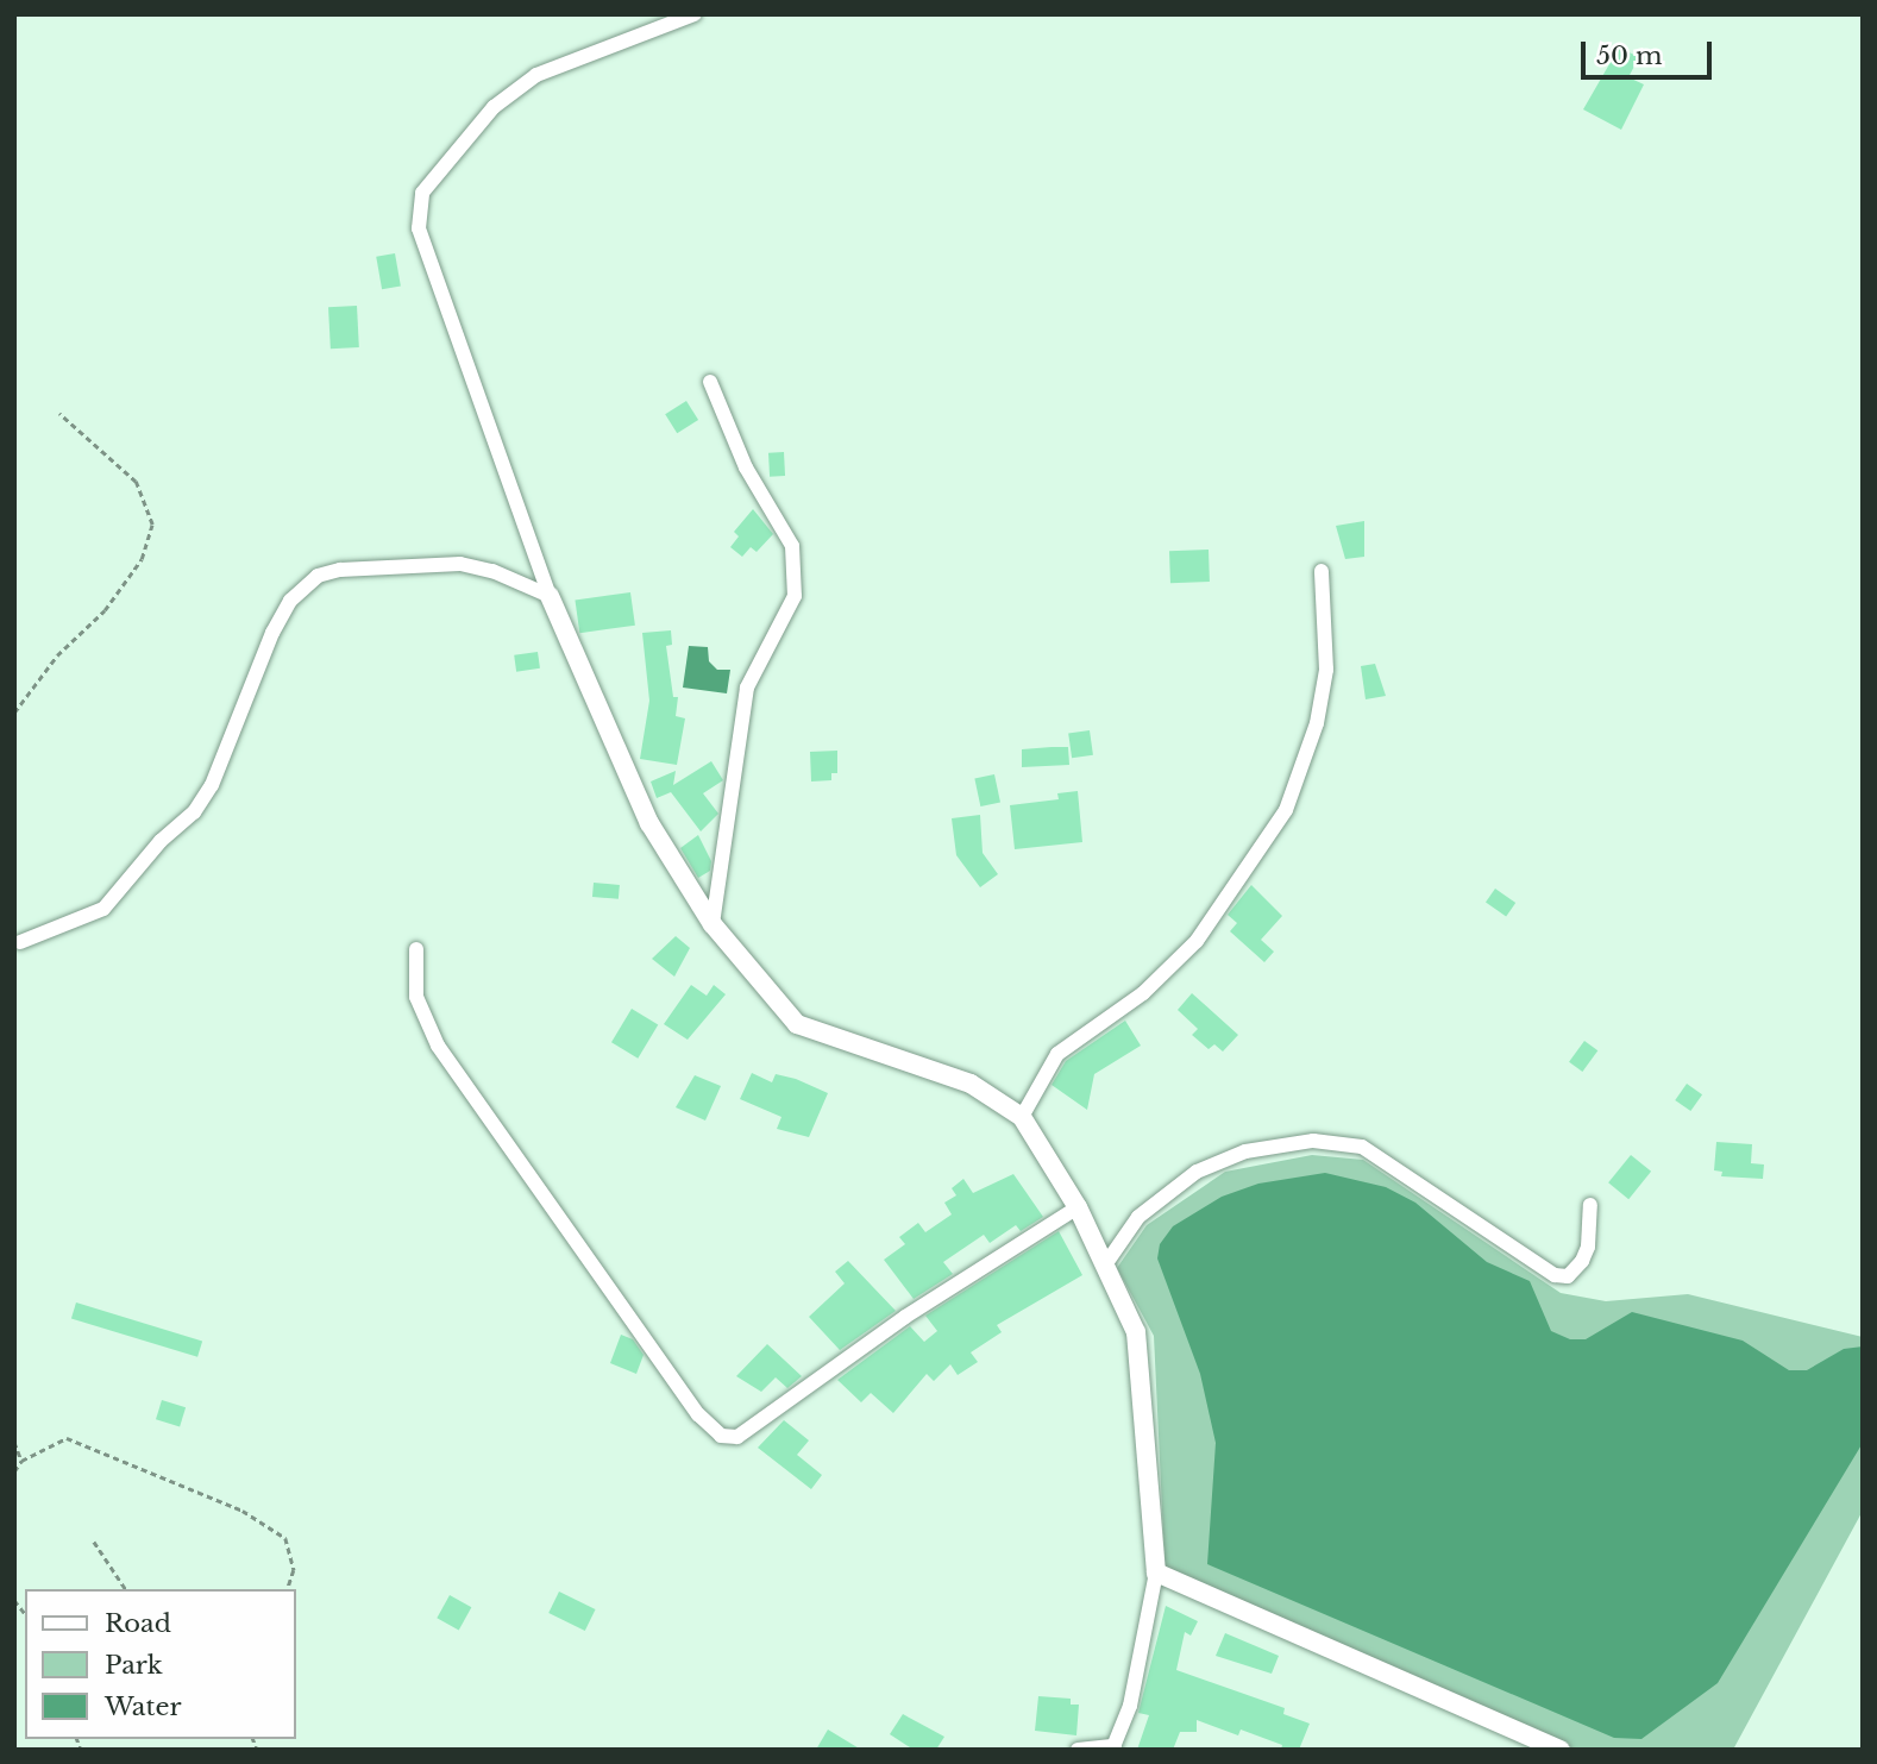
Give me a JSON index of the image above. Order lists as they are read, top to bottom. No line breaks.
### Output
{"legend":["Road","Park","Water"],"scale_bar":"50 m"}
